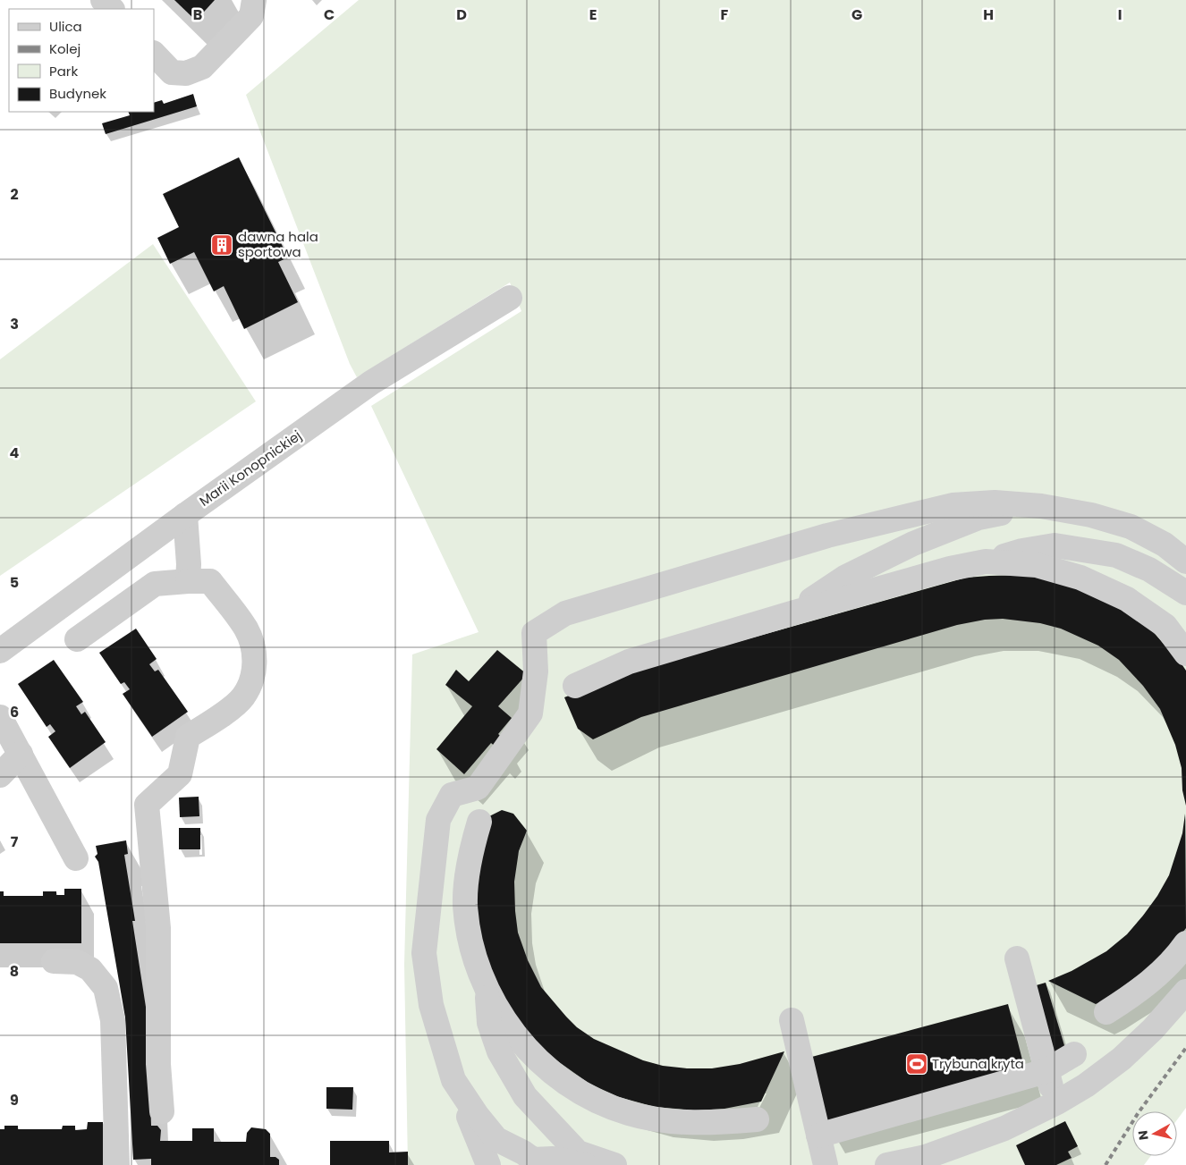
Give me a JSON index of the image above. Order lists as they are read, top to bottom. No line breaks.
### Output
{"streets":{"street":["Marii Konopnickiej"]},"places":{"building":["dawna hala sportowa"],"sports":["Trybuna kryta"]},"legend":["Ulica","Kolej","Park","Budynek"],"north":"left","grid":{"columns":["B","C","D","E","F","G","H","I"],"rows":["2","3","4","5","6","7","8","9"]}}
